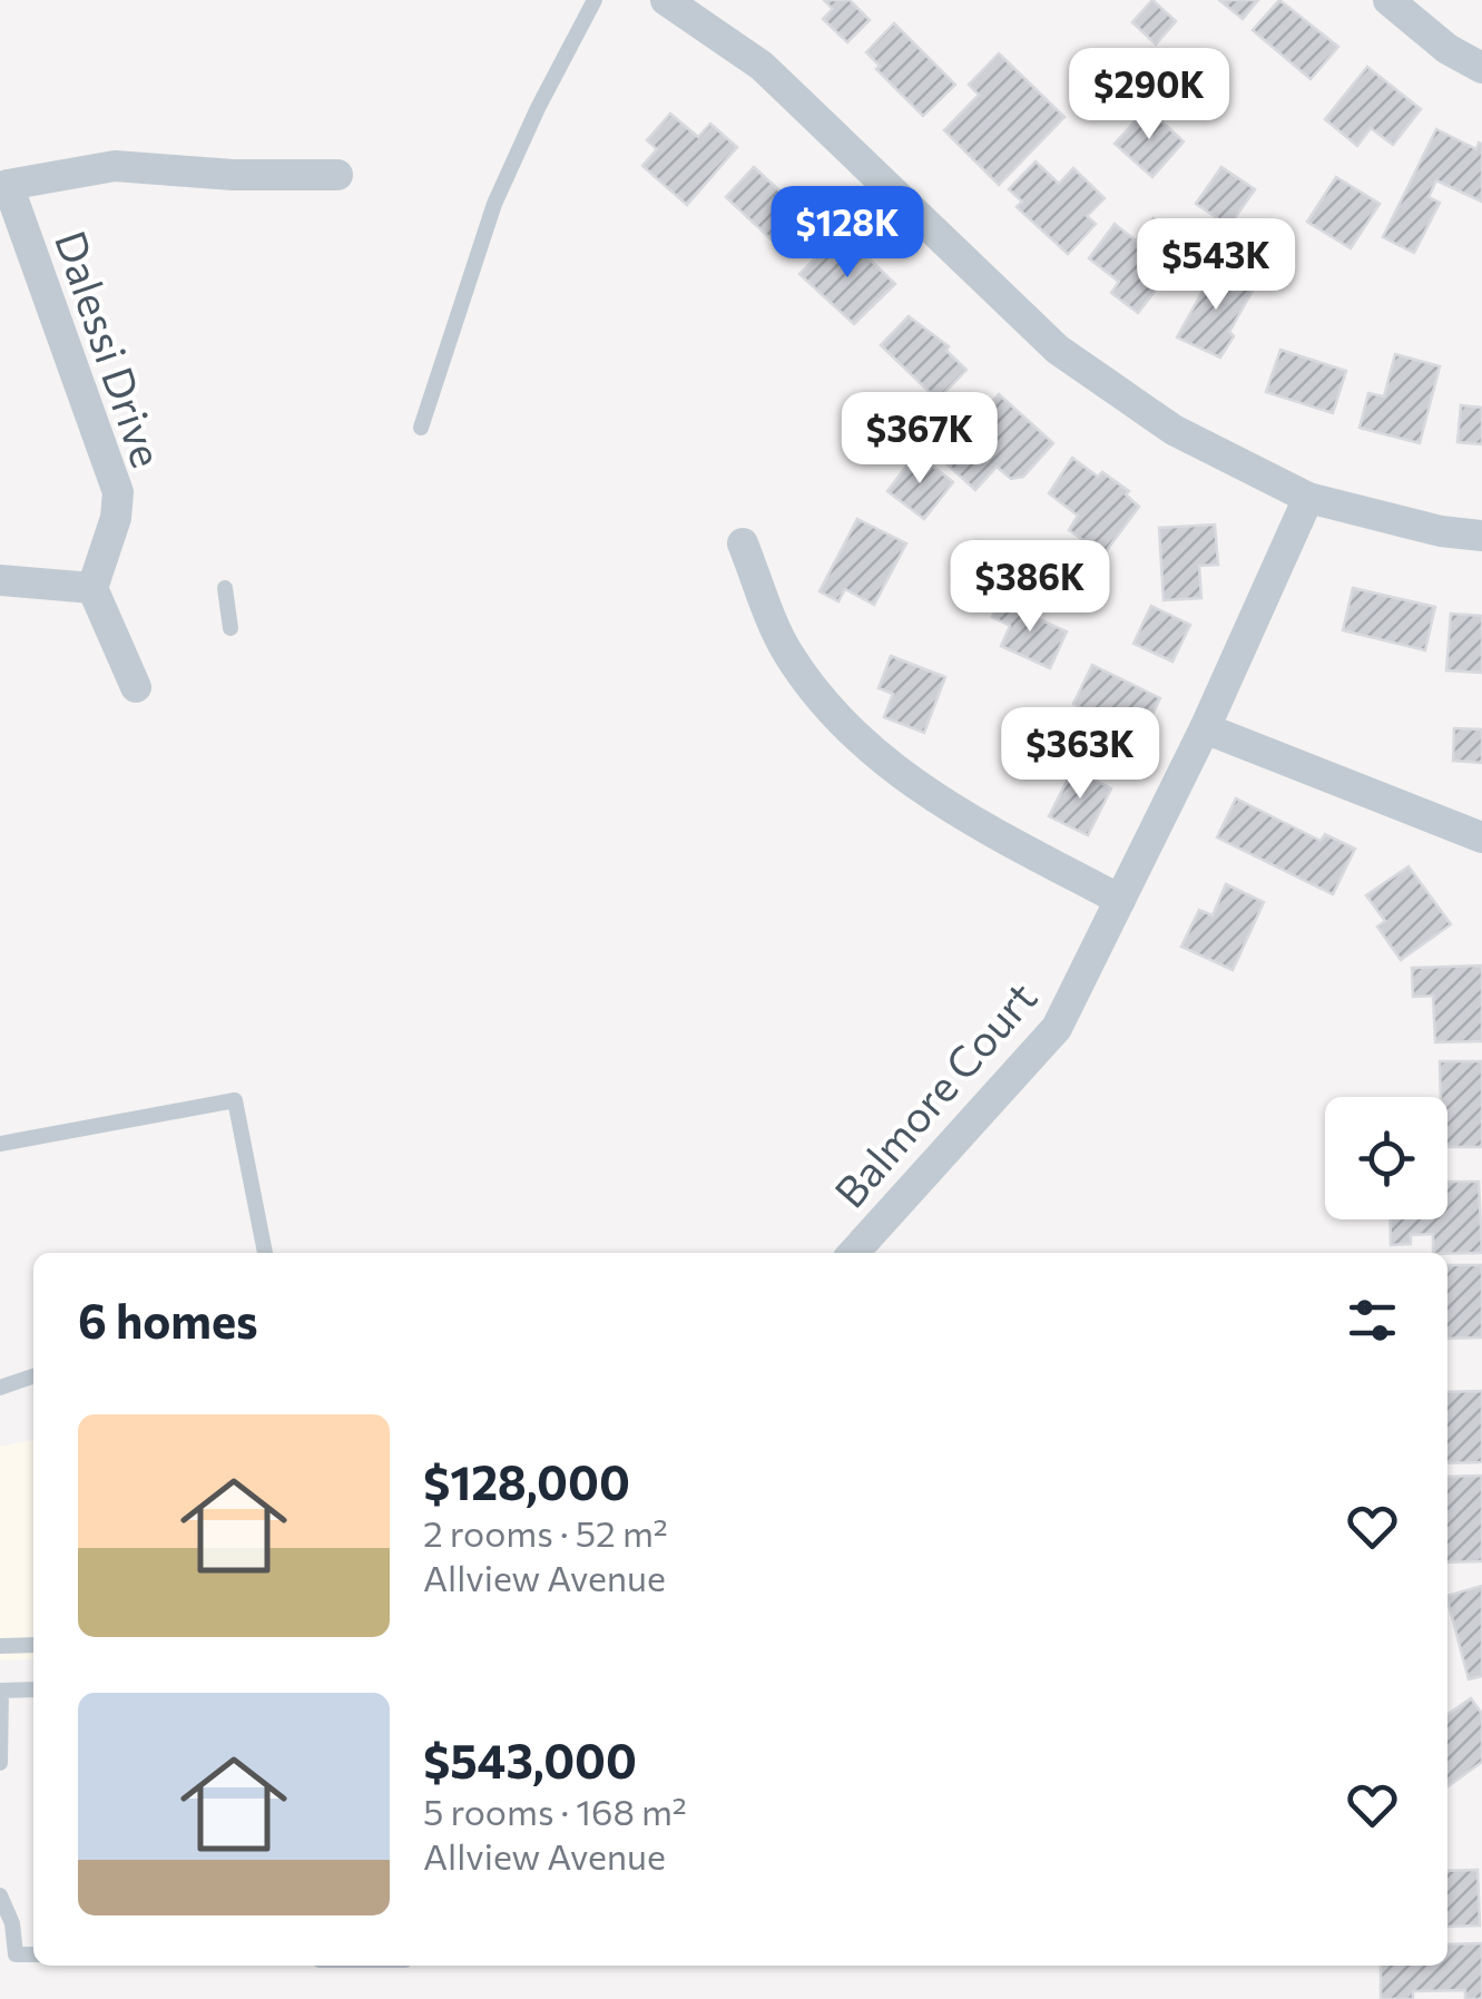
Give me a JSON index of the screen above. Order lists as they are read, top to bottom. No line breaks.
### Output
{"streets":{"street":["Dalessi Drive","Balmore Court"]},"page":{"price":["$290K","$128K","$543K","$367K","$386K","$363K"],"heading":"6 homes","list":[{"name":"$128,000","note":"2 rooms · 52 m² · Allview Avenue"},{"name":"$543,000","note":"5 rooms · 168 m² · Allview Avenue"}]}}
